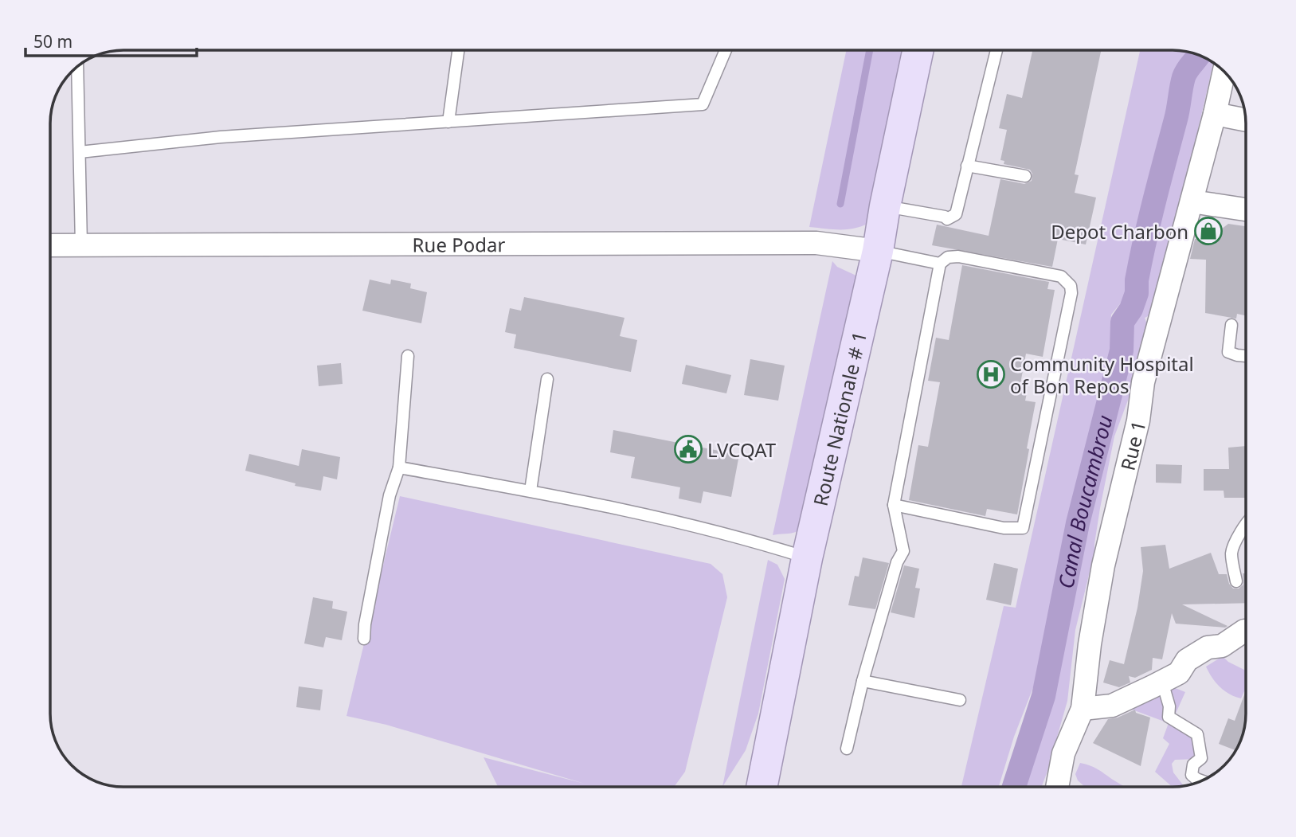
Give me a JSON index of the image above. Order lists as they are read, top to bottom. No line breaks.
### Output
{"streets":{"main road":["Route Nationale # 1"],"street":["Rue Podar","Rue 1"]},"crossings":[["Rue Podar","Route Nationale # 1"]],"water":["Canal Boucambrou"],"places":{"shop":["Depot Charbon"],"hospital":["Community Hospital of Bon Repos"],"public building":["LVCQAT"]},"scale_bar":"50 m"}
